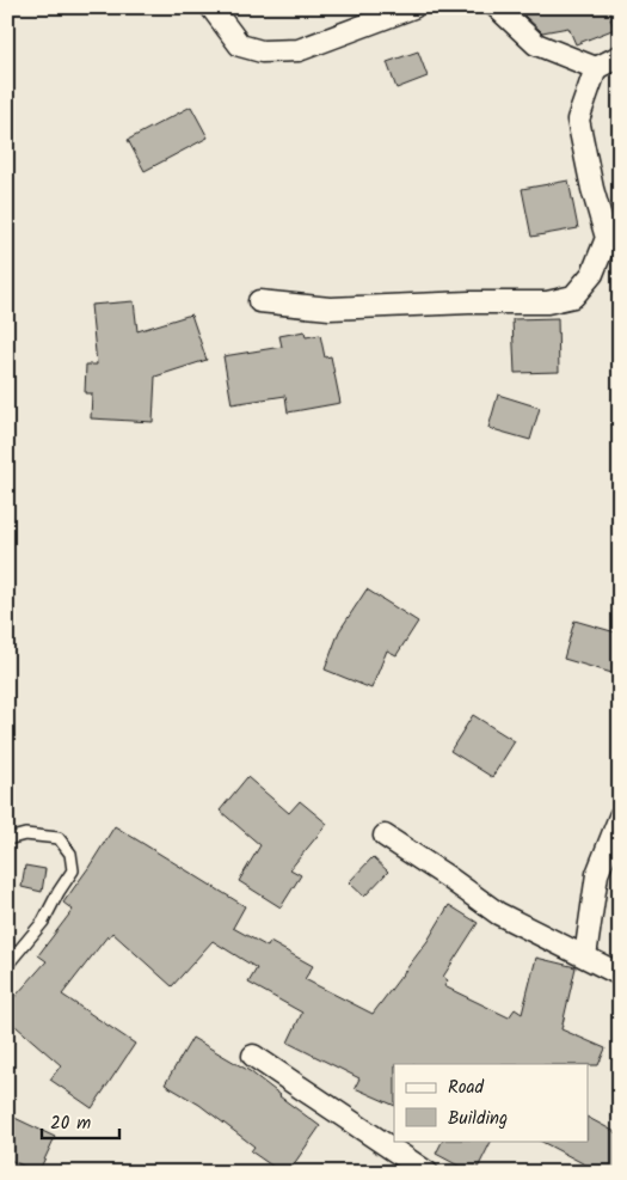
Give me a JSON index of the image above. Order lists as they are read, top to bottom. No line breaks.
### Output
{"legend":["Road","Building"],"scale_bar":"20 m"}
